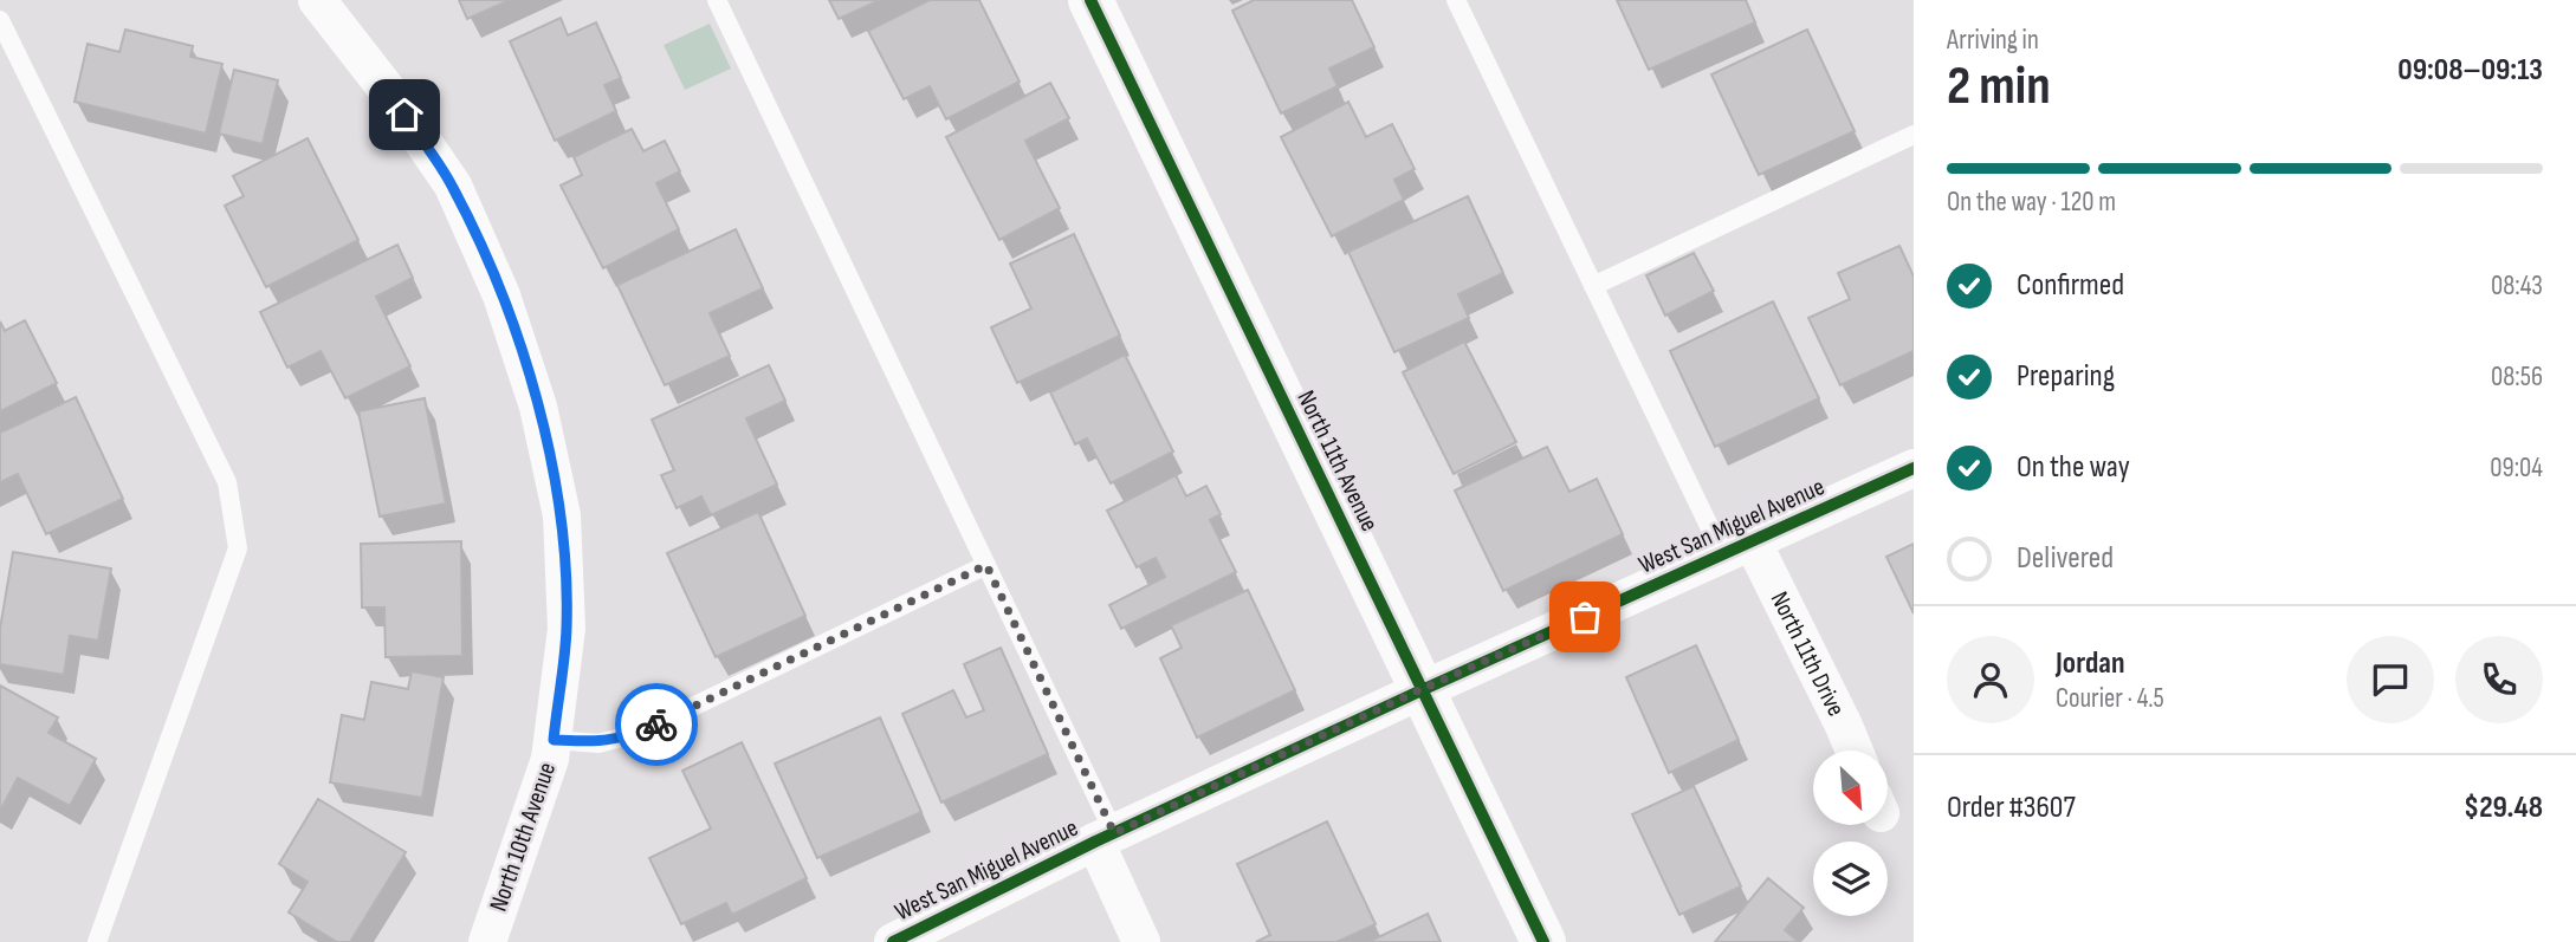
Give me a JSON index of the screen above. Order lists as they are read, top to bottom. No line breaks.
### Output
{"streets":{"street":["North 11th Avenue","West San Miguel Avenue","North 11th Drive","North 10th Avenue"]},"crossings":[["North 11th Avenue","West San Miguel Avenue"],["West San Miguel Avenue","North 11th Drive"]],"north":"bottom right","page":{"heading":["2 min","Arriving in","09:08–09:13"],"panel":["Jordan","Courier · 4.5","Order #3607","$29.48"],"bar":"On the way · 120 m","list":[["Confirmed","08:43"],["Preparing","08:56"],["On the way","09:04"],"Delivered"]}}
